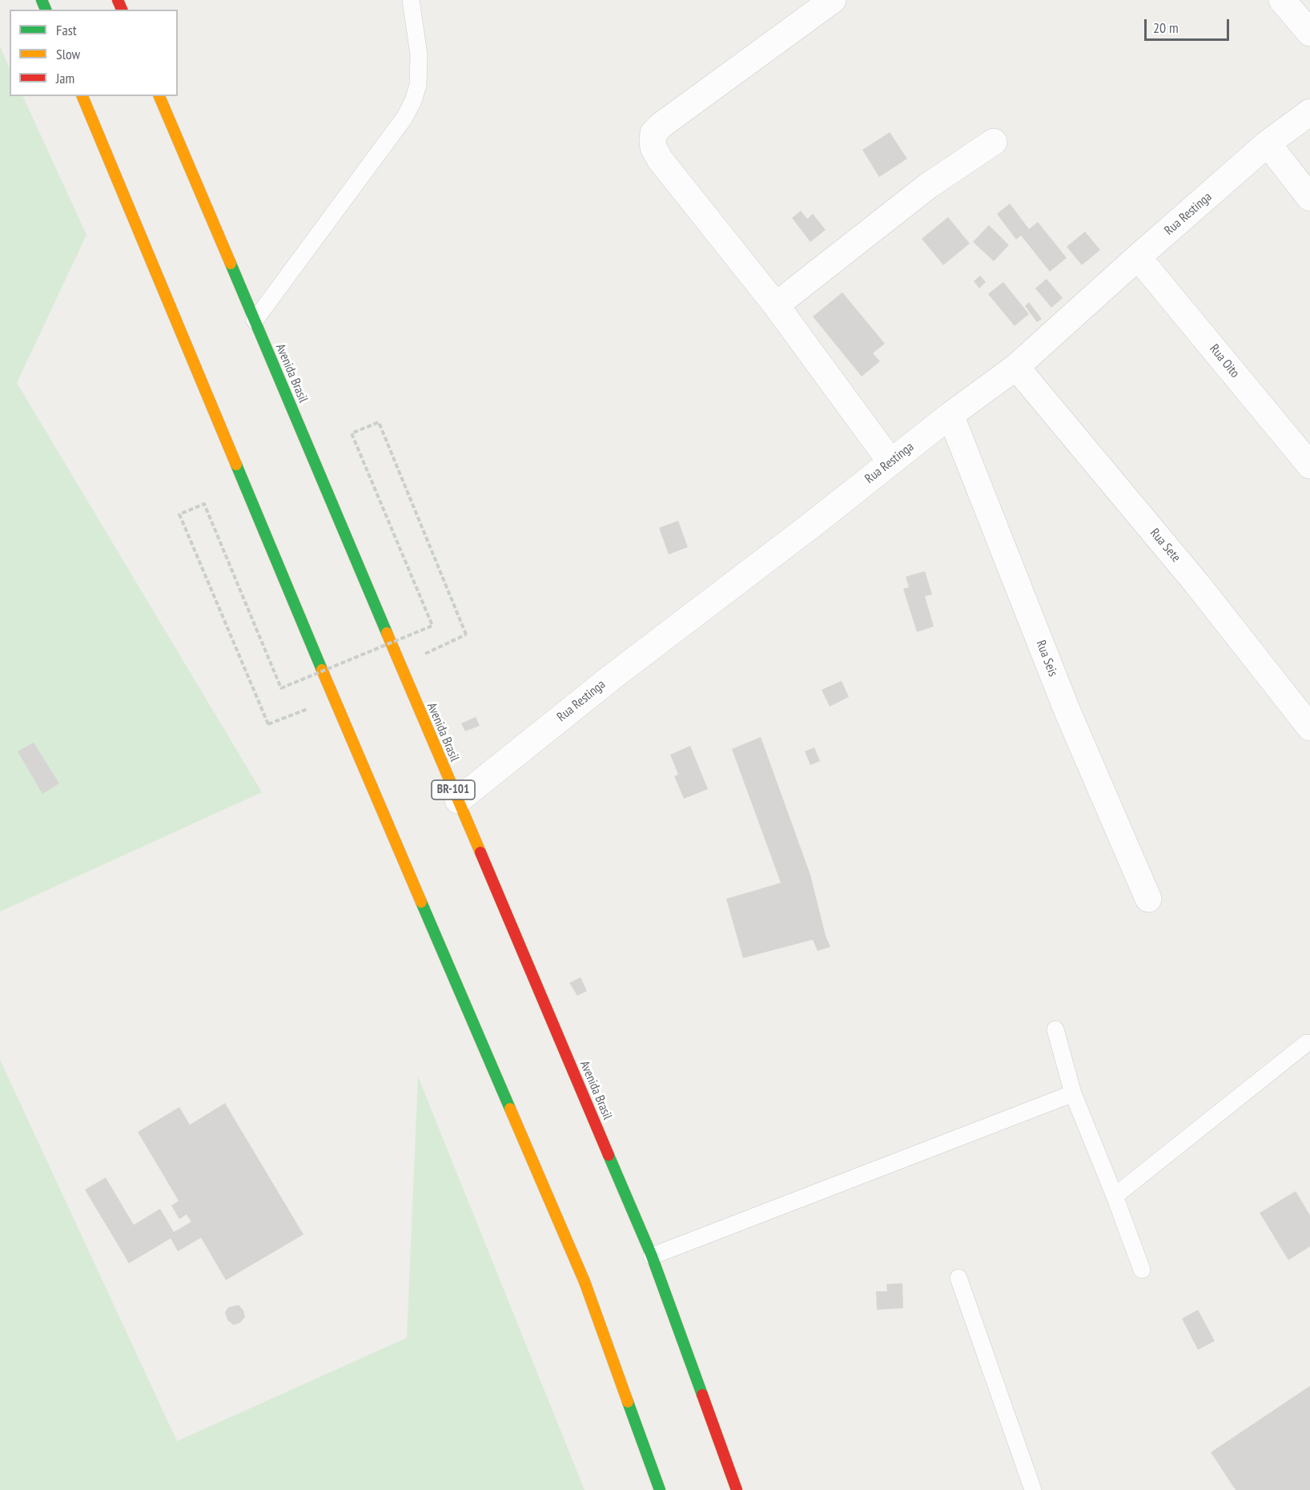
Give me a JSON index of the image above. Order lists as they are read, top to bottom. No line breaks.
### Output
{"streets":{"highway":["Avenida Brasil","BR-101"],"street":["Rua Restinga","Rua Oito","Rua Sete","Rua Seis"]},"crossings":[["Rua Restinga","Rua Oito"],["Rua Restinga","Avenida Brasil"],["Rua Restinga","Rua Sete"],["Rua Restinga","Rua Seis"]],"legend":["Fast","Slow","Jam"],"scale_bar":"20 m"}
